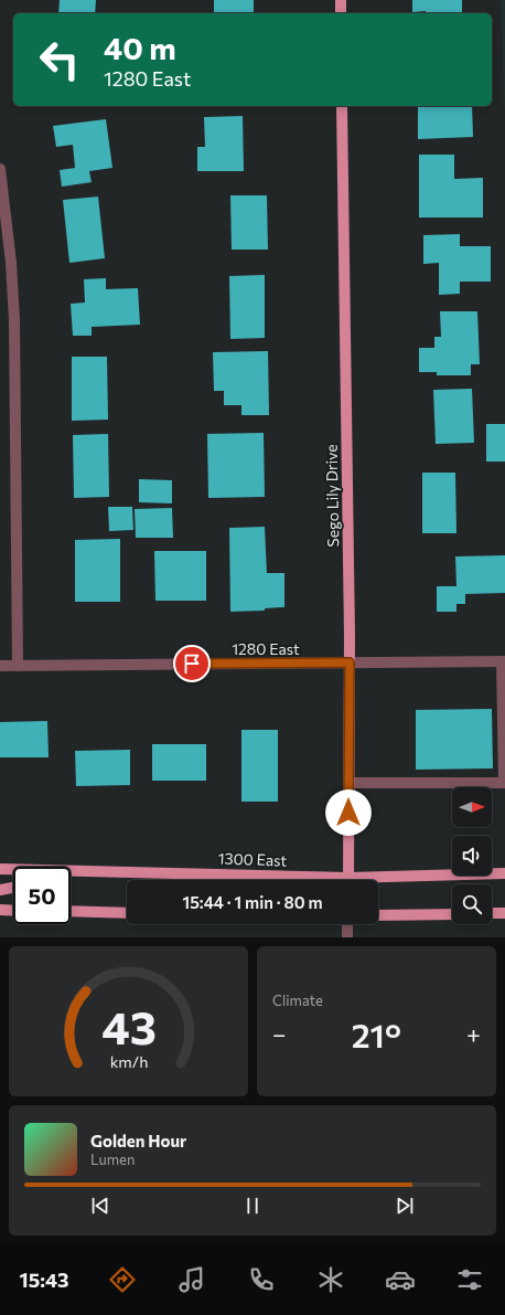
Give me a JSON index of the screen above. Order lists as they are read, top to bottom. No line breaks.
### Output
{"streets":{"main road":["Sego Lily Drive","1300 East"],"street":["1280 East"]},"crossings":[["Sego Lily Drive","1280 East"]],"north":"right","page":{"turn":["40 m","1280 East"],"limit":"50","trip":"15:44 · 1 min · 80 m","tile":"Climate","heat":["−","21°","+"],"song":["Golden Hour","Lumen"],"tabs":"15:43","gauge":["43","km/h"]}}
